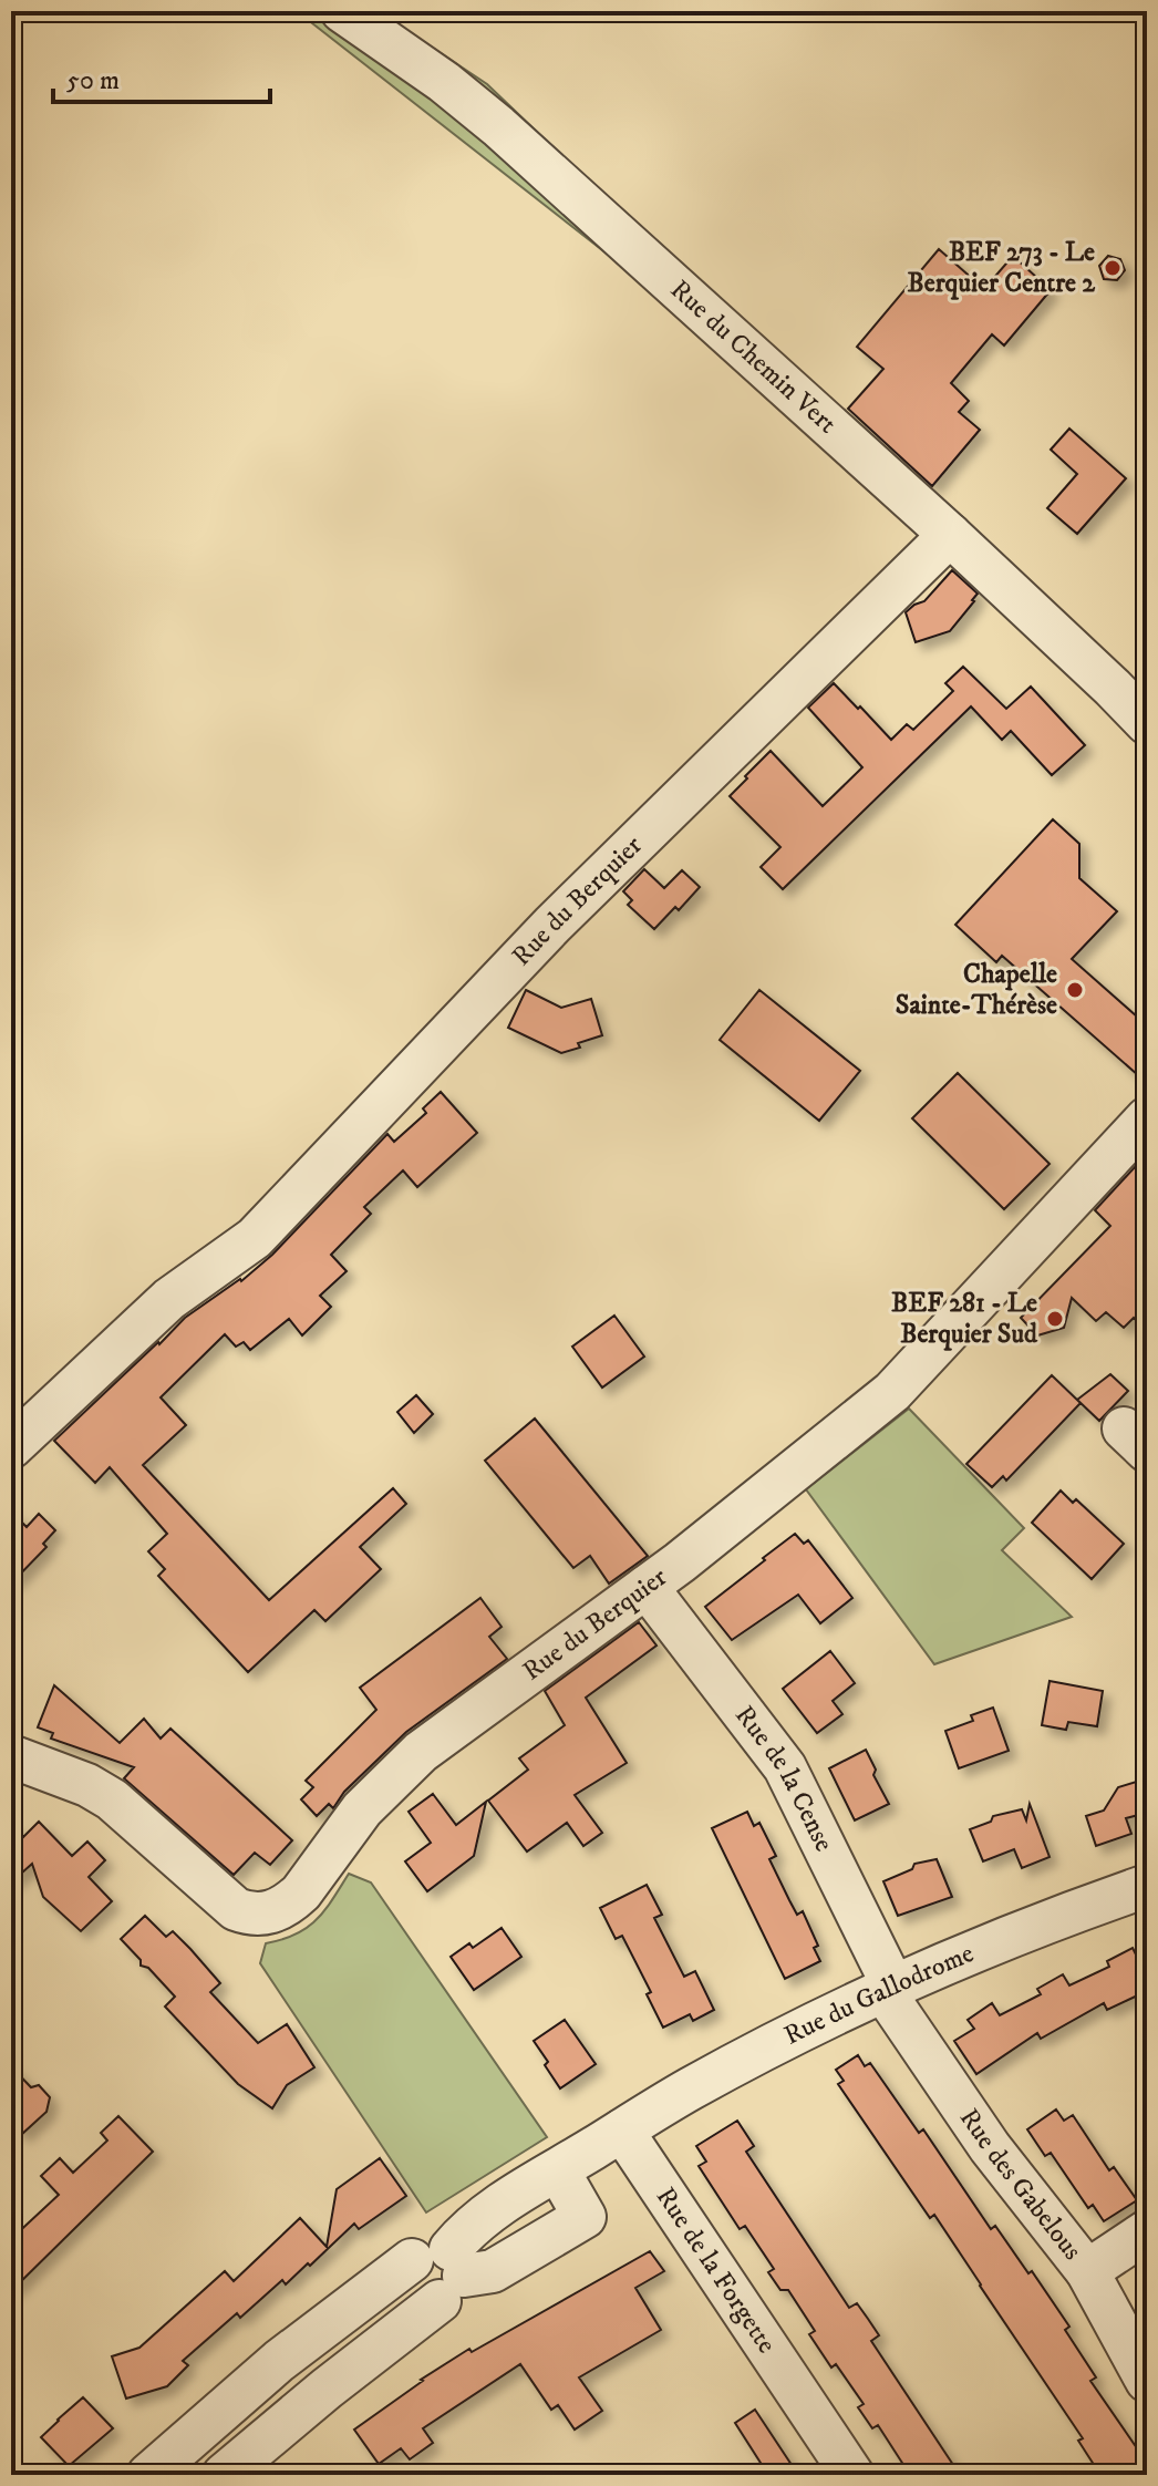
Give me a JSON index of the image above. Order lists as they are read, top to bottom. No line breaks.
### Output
{"streets":{"street":["Rue du Chemin Vert","Rue du Berquier","Rue de la Cense","Rue du Gallodrome","Rue des Gabelous","Rue de la Forgette"]},"crossings":[["Rue du Chemin Vert","Rue du Berquier"],["Rue du Berquier","Rue de la Cense"],["Rue de la Cense","Rue du Gallodrome"],["Rue de la Cense","Rue des Gabelous"],["Rue du Gallodrome","Rue des Gabelous"],["Rue du Gallodrome","Rue de la Forgette"]],"places":["BEF 273 - Le Berquier Centre 2","Chapelle Sainte-Thérèse","BEF 281 - Le Berquier Sud"],"scale_bar":"50 m"}
